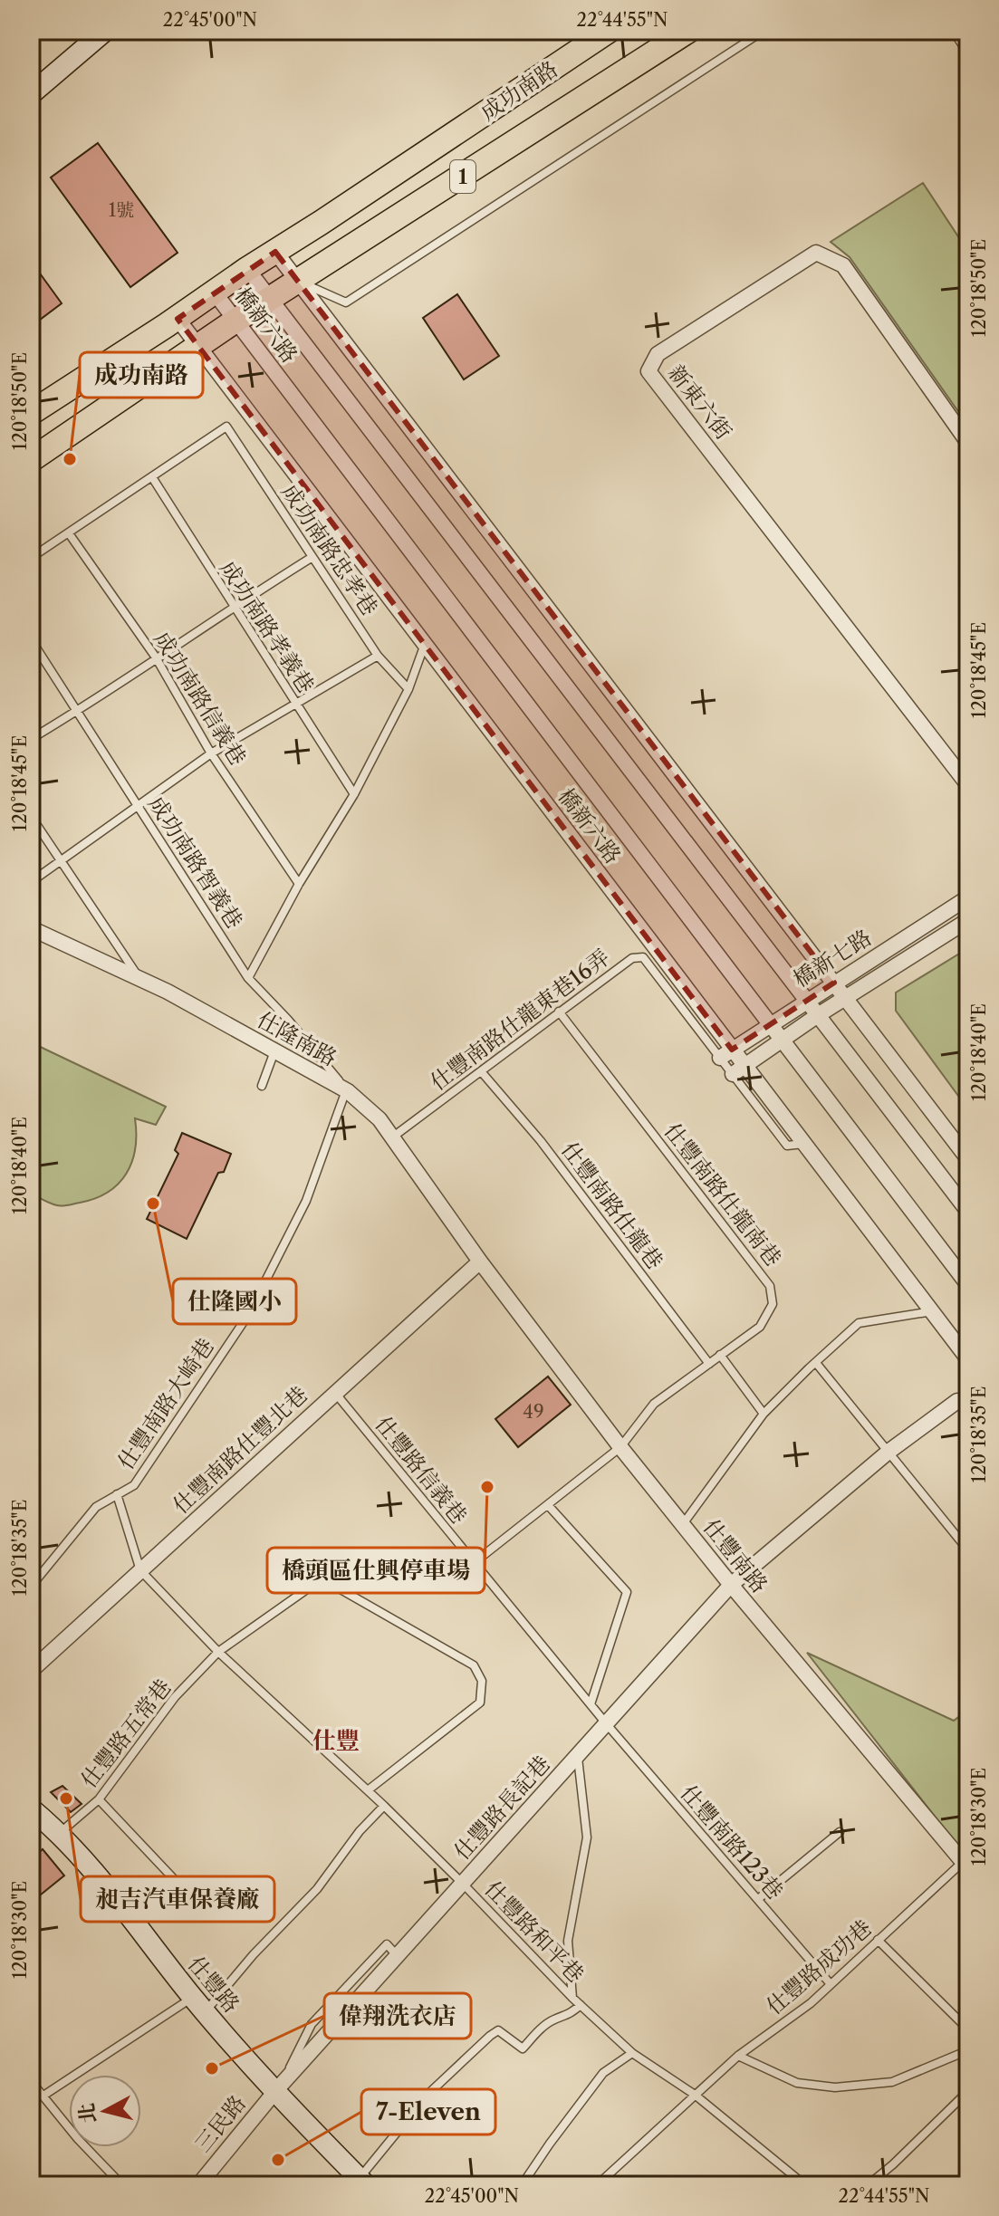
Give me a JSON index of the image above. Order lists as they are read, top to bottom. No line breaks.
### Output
{"streets":{"main road":["成功南路","1"],"street":["橋新六路","新東六街","橋新七路","仕隆南路","仕豐南路仕豐北巷","仕豐南路","仕豐路長記巷","仕豐路","三民路"],"lane":["成功南路忠孝巷","成功南路孝義巷","成功南路信義巷","成功南路智義巷","仕豐南路仕龍東巷16弄","仕豐南路仕龍南巷","仕豐南路仕龍巷","仕豐南路大崎巷","仕豐路信義巷","仕豐路五常巷","仕豐南路123巷","仕豐路和平巷","仕豐路成功巷"]},"crossings":[["成功南路","橋新六路"],["橋新六路","橋新七路"],["橋新六路","仕豐南路仕龍東巷16弄"],["成功南路忠孝巷","成功南路孝義巷"],["成功南路智義巷","仕隆南路"],["成功南路智義巷","仕豐南路大崎巷"],["橋新七路","仕豐南路仕龍東巷16弄"],["仕豐南路仕龍東巷16弄","仕隆南路"],["仕豐南路仕龍東巷16弄","仕豐南路仕龍南巷"],["仕豐南路仕龍東巷16弄","仕豐南路仕龍巷"],["仕隆南路","仕豐南路大崎巷"],["仕隆南路","仕豐南路仕豐北巷"],["仕隆南路","仕豐南路"],["仕豐南路仕豐北巷","仕豐路信義巷"],["仕豐南路仕豐北巷","仕豐南路"],["仕豐路信義巷","仕豐路長記巷"],["仕豐路信義巷","仕豐南路123巷"],["仕豐南路","仕豐路長記巷"],["仕豐南路","仕豐路成功巷"],["仕豐路五常巷","仕豐路"],["仕豐路長記巷","仕豐南路123巷"],["仕豐路長記巷","仕豐路和平巷"],["仕豐路長記巷","仕豐路"],["仕豐路長記巷","三民路"],["仕豐南路123巷","仕豐路成功巷"],["仕豐路和平巷","仕豐路"],["仕豐路","三民路"]],"districts":["仕豐"],"places":["成功南路","仕隆國小","橋頭區仕興停車場","昶吉汽車保養廠","偉翔洗衣店","7-Eleven"],"house_numbers":["1號","49"],"north":"left","coordinates":["22°45'00\"N","22°44'55\"N","120°18'50\"E","120°18'45\"E","120°18'40\"E","120°18'35\"E","120°18'30\"E"]}
